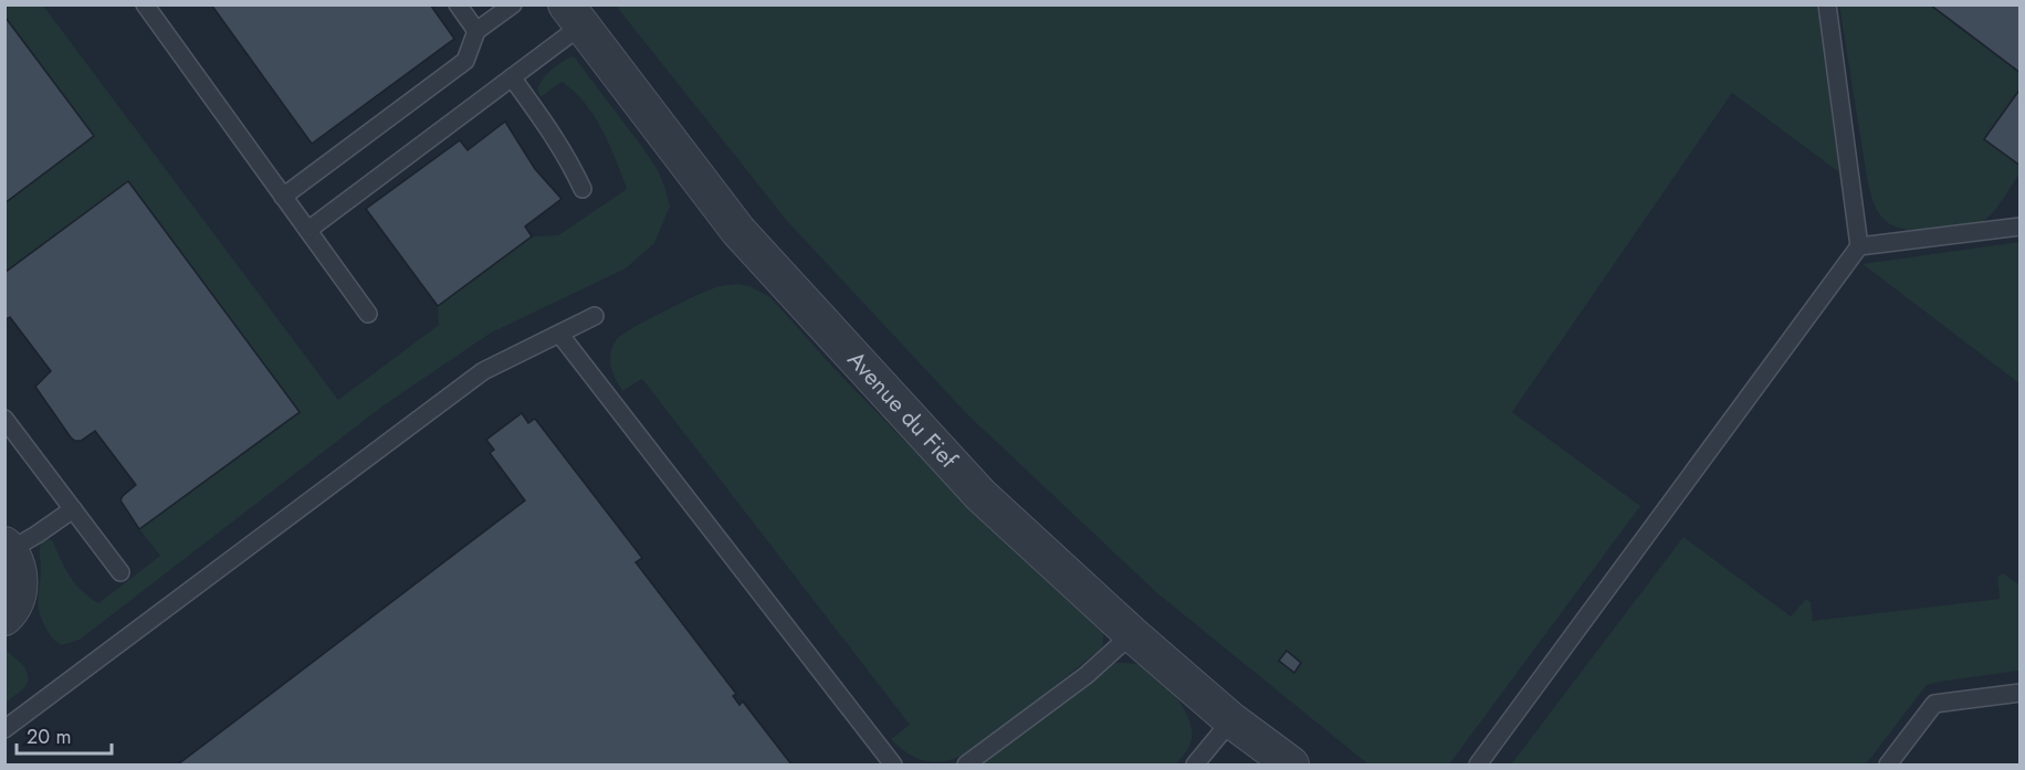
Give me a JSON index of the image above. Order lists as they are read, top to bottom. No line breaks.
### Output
{"streets":{"street":["Avenue du Fief"]},"scale_bar":"20 m"}
